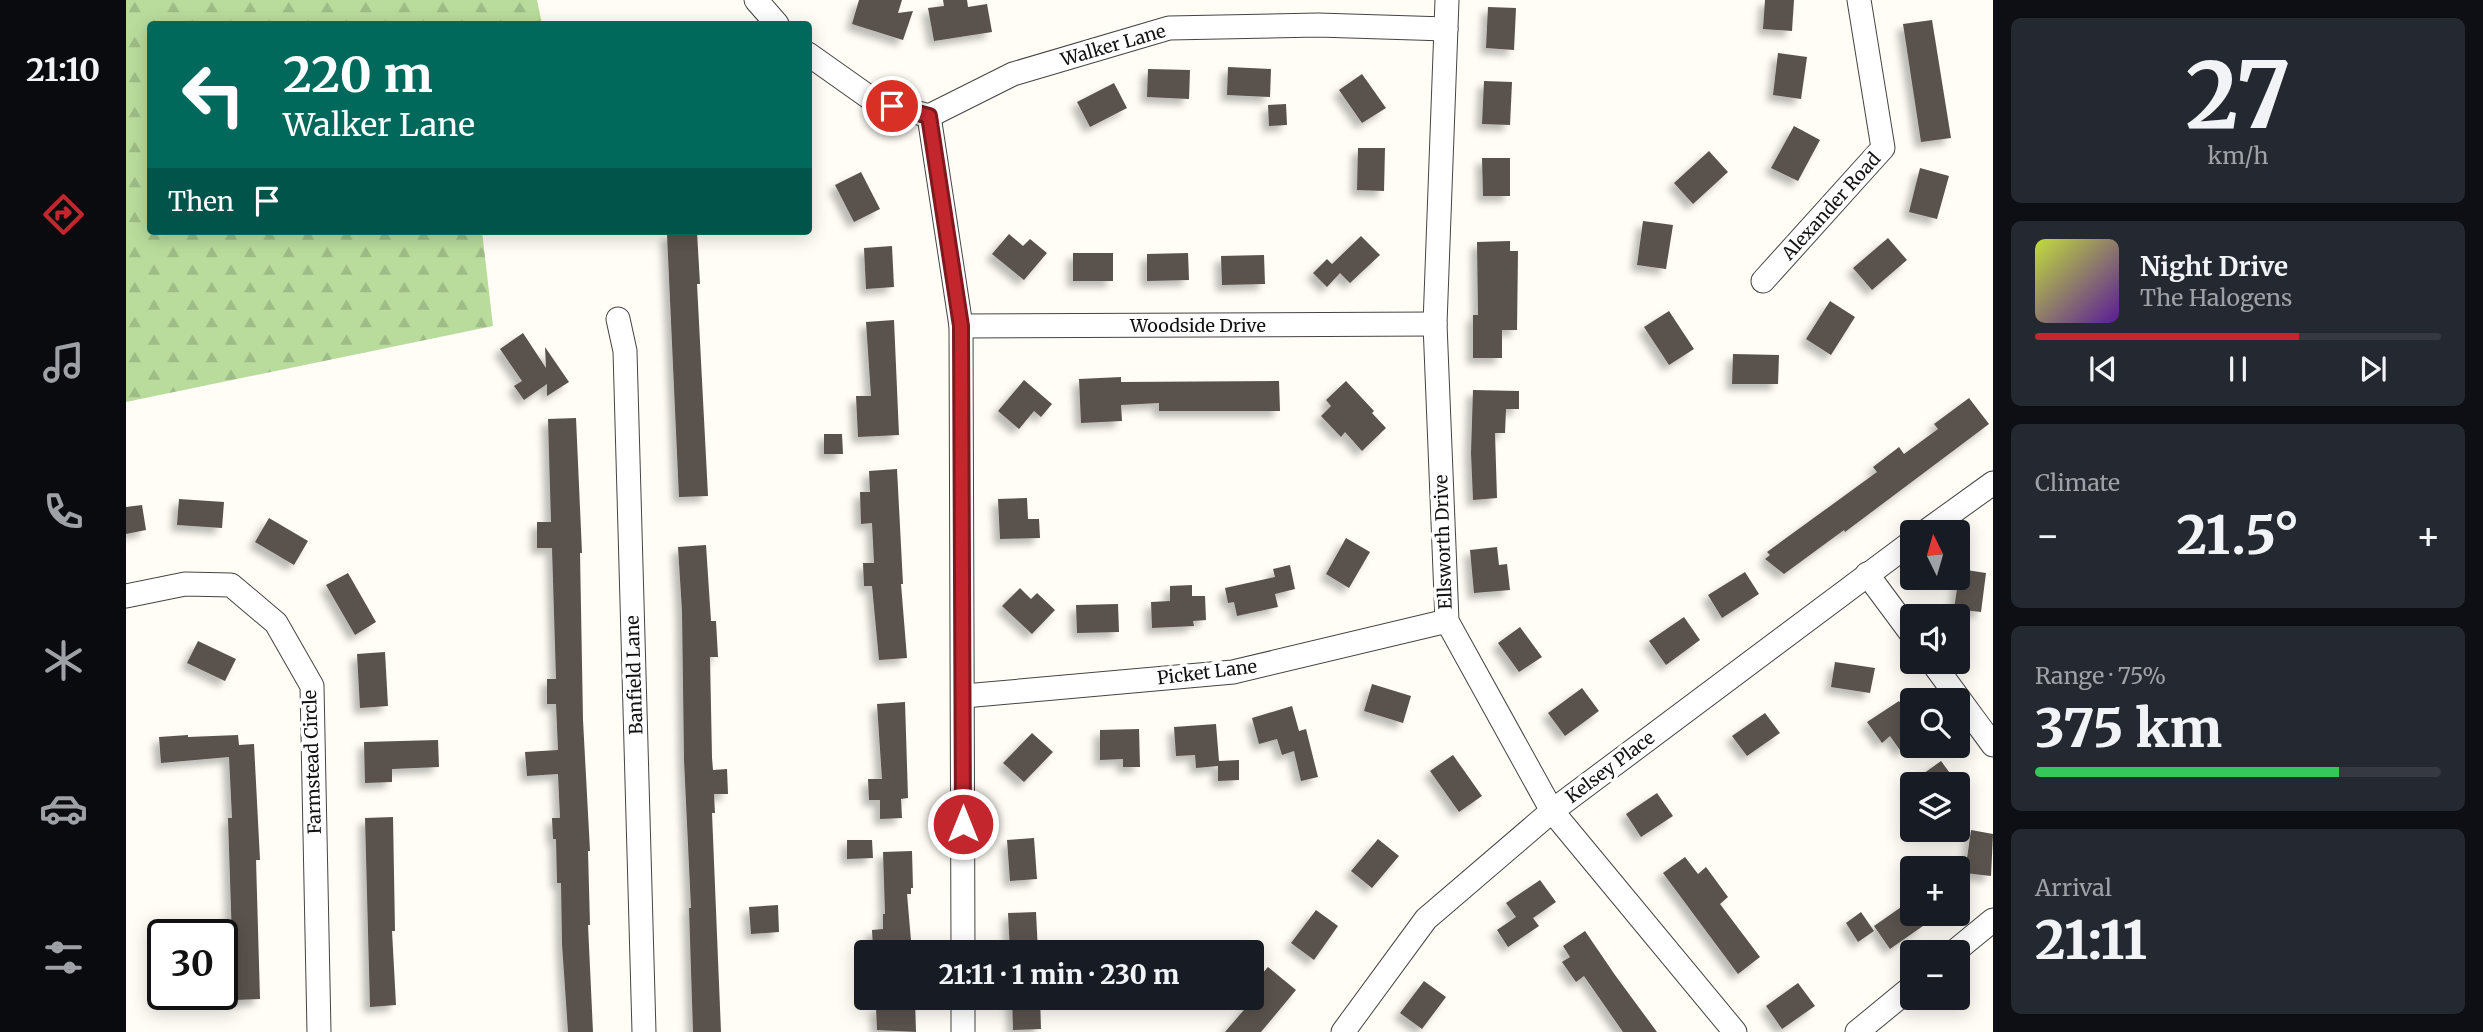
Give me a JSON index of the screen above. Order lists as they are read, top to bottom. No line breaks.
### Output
{"streets":{"street":["Walker Lane","Alexander Road","Woodside Drive","Ellsworth Drive","Picket Lane","Banfield Lane","Farmstead Circle","Kelsey Place"]},"crossings":[["Walker Lane","Ellsworth Drive"],["Woodside Drive","Ellsworth Drive"],["Ellsworth Drive","Picket Lane"],["Ellsworth Drive","Kelsey Place"]],"north":"top","page":{"tabs":"21:10","tile":[["27","km/h"],"Climate",["Range · 75%","375 km"],["Arrival","21:11"]],"turn":["220 m","Walker Lane"],"then":"Then","song":["Night Drive","The Halogens"],"heat":["−","21.5°","+"],"map_buttons":["+","−"],"limit":"30","trip":"21:11 · 1 min · 230 m"}}
